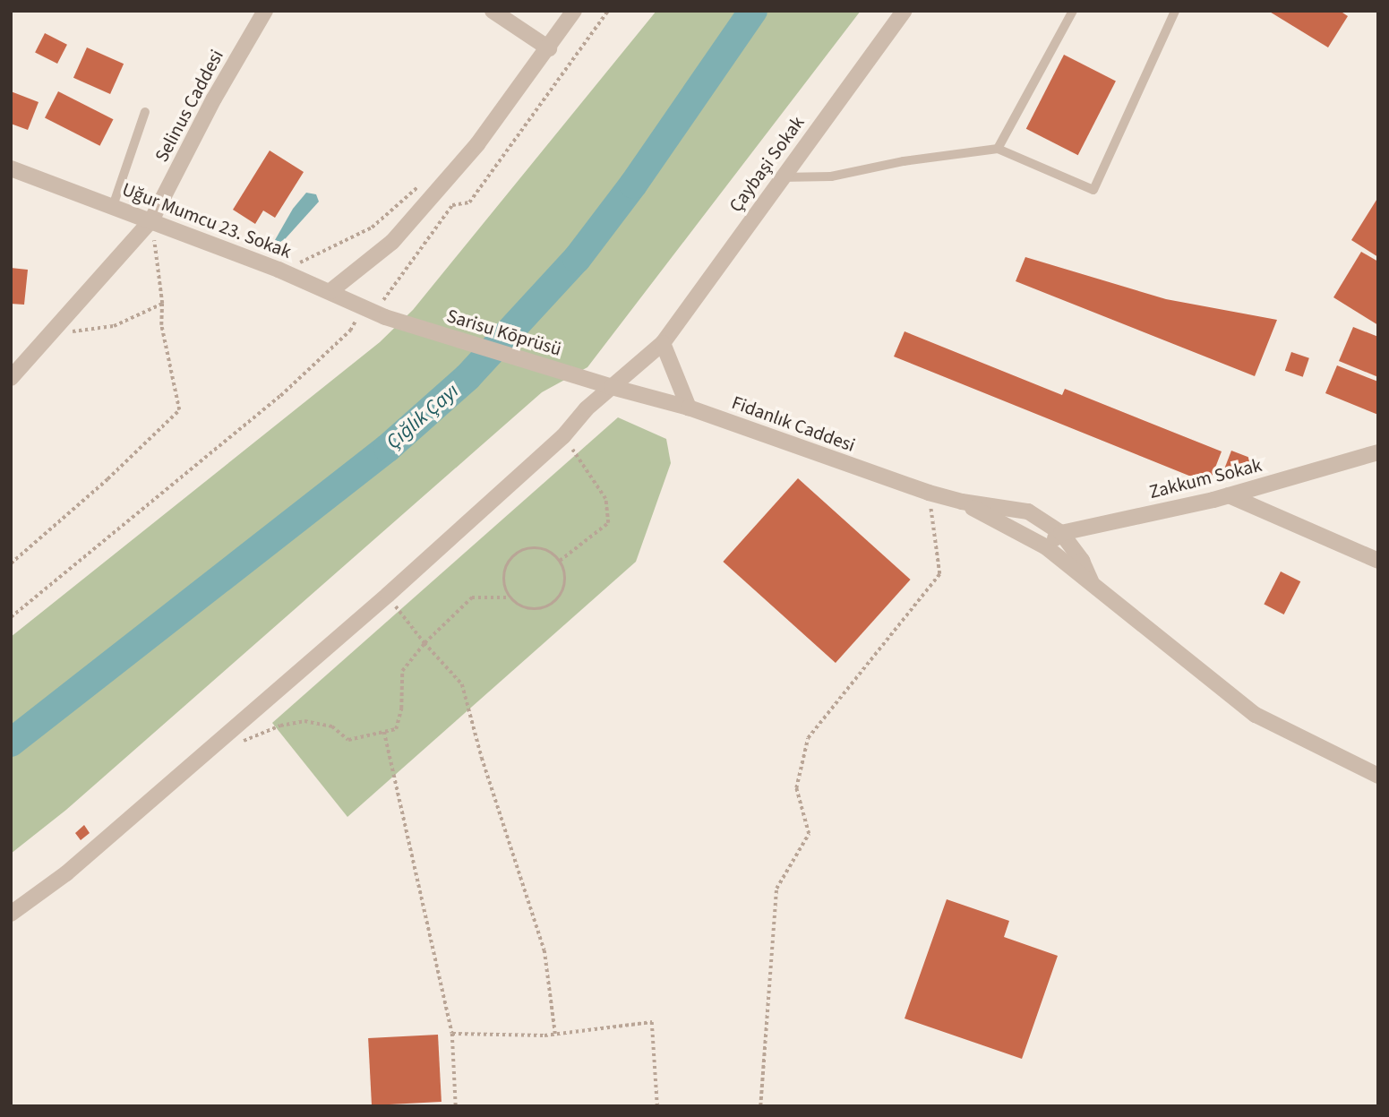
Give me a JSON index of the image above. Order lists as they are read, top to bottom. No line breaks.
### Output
{"streets":{"street":["Selinus Caddesi","Çaybaşi Sokak","Uğur Mumcu 23. Sokak","Sarisu Kōprüsü","Fidanlık Caddesi","Zakkum Sokak"]},"crossings":[["Selinus Caddesi","Uğur Mumcu 23. Sokak"],["Çaybaşi Sokak","Sarisu Kōprüsü"],["Çaybaşi Sokak","Fidanlık Caddesi"],["Uğur Mumcu 23. Sokak","Sarisu Kōprüsü"],["Sarisu Kōprüsü","Fidanlık Caddesi"],["Fidanlık Caddesi","Zakkum Sokak"]],"water":["Çığlık Çayı"]}
